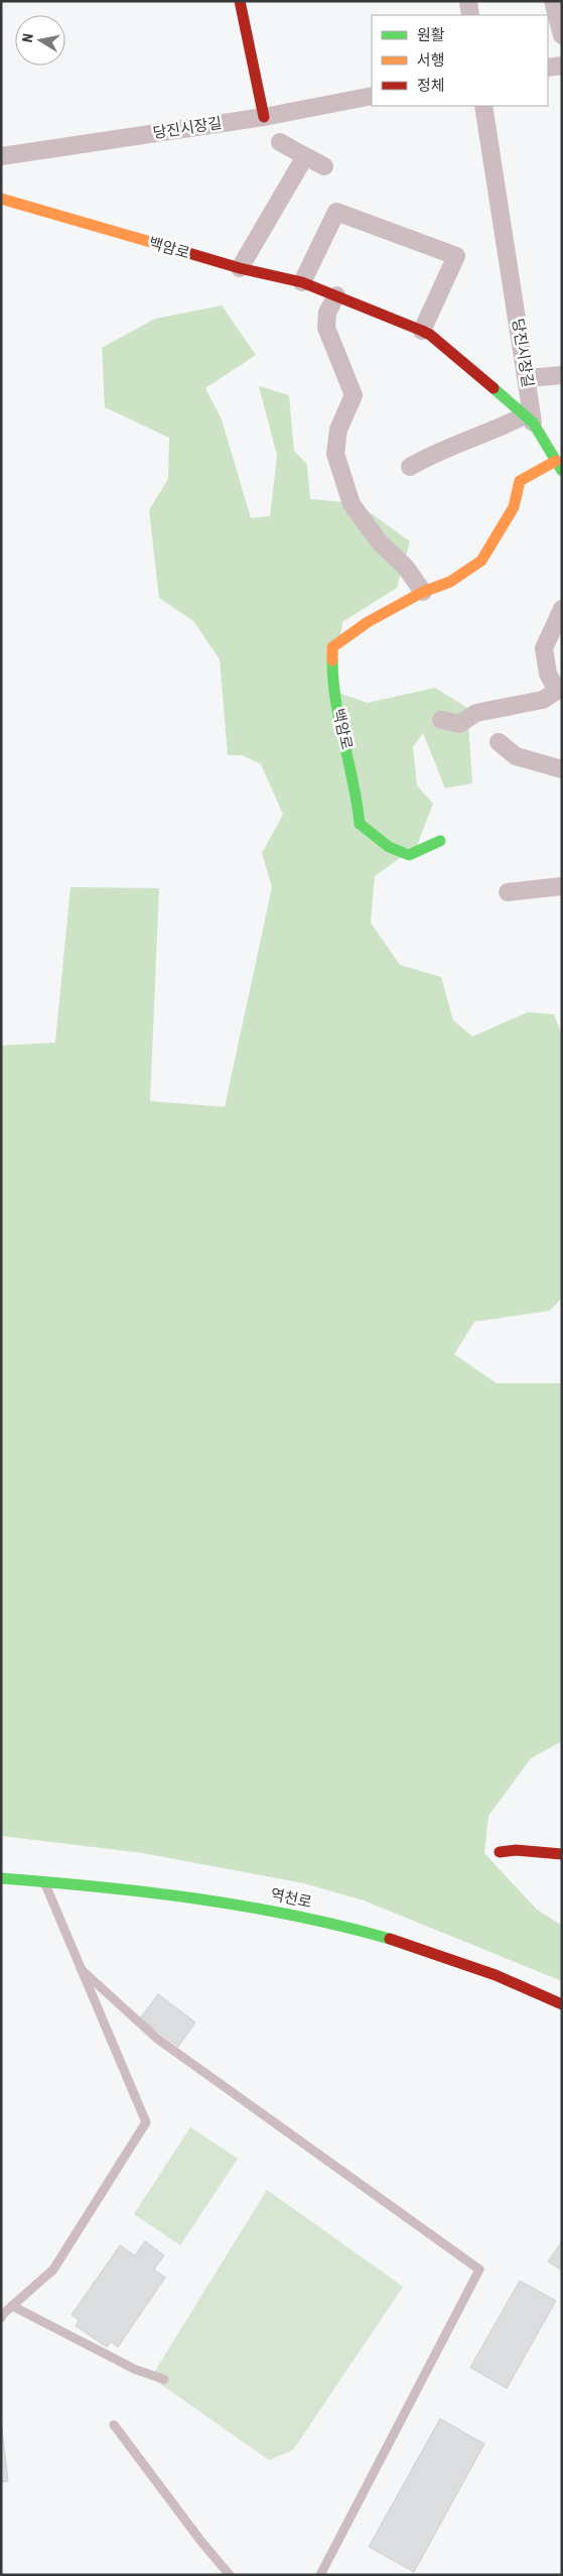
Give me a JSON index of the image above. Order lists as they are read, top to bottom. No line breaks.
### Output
{"streets":{"street":["당진시장길","백암로","역천로"]},"crossings":[["당진시장길","백암로"]],"legend":["원활","서행","정체"],"north":"left"}
